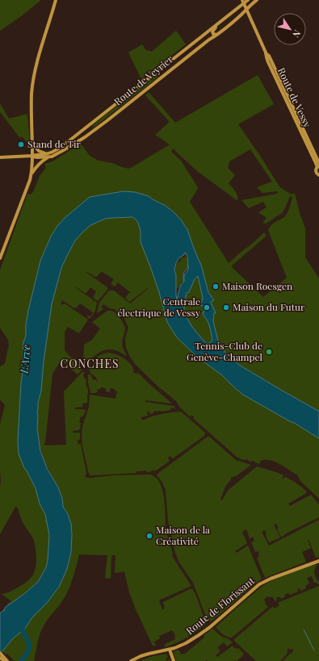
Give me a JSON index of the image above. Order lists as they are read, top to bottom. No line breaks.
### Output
{"streets":{"main road":["Route de Veyrier","Route de Vessy","Route de Florissant"]},"crossings":[["Route de Veyrier","Route de Vessy"]],"districts":["CONCHES"],"water":["L'Arve"],"places":["Stand de Tir","Maison Roesgen","Centrale électrique de Vessy","Maison du Futur","Tennis-Club de Genève-Champel","Maison de la Créativité"],"north":"bottom right"}
